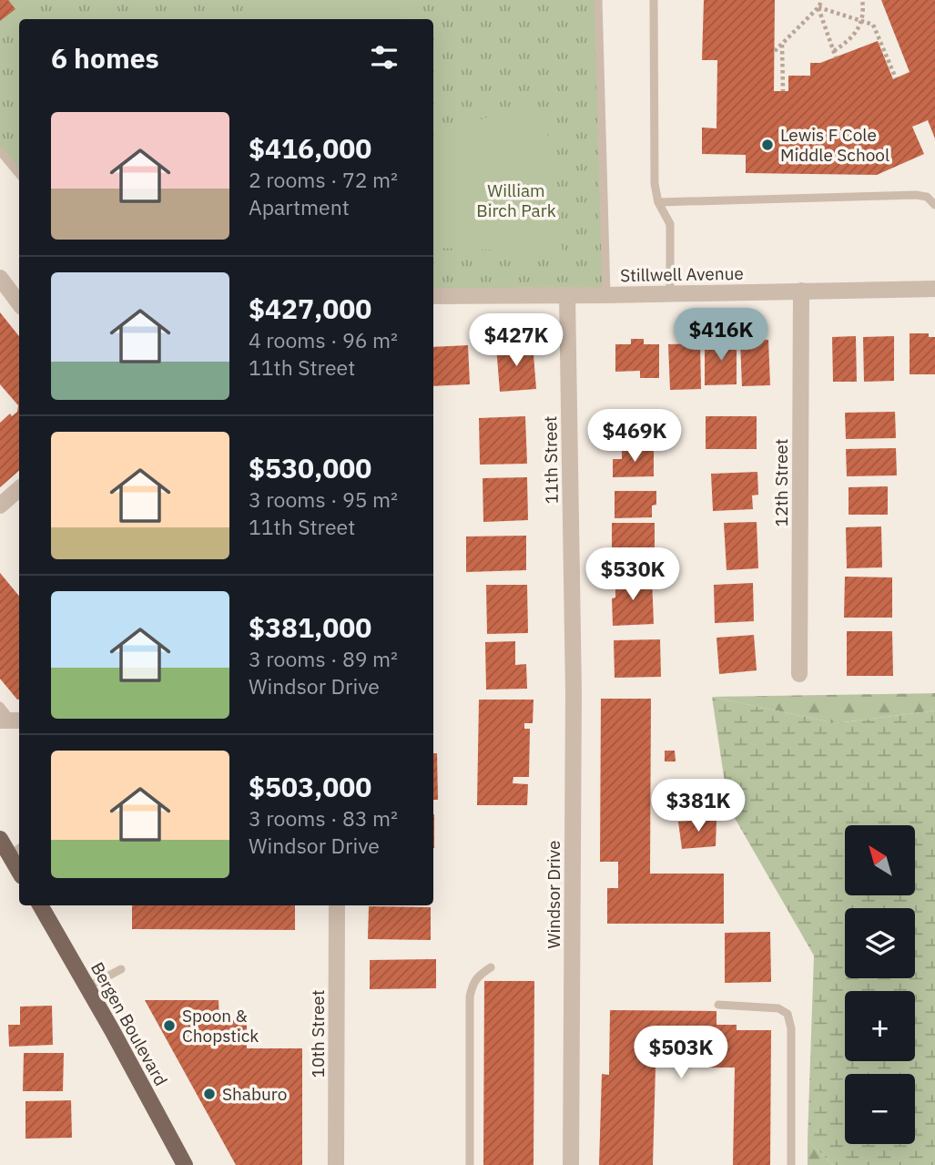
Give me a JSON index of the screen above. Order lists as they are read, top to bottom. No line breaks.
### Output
{"streets":{"main road":["Bergen Boulevard"],"street":["Stillwell Avenue","11th Street","12th Street","Windsor Drive","10th Street"]},"crossings":[["Stillwell Avenue","11th Street"],["Stillwell Avenue","12th Street"],["11th Street","Windsor Drive"]],"parks":["William Birch Park"],"places":["Lewis F Cole Middle School","Spoon & Chopstick","Shaburo"],"north":"top left","page":{"heading":"6 homes","list":[{"name":"$416,000","note":"2 rooms · 72 m² · Apartment"},{"name":"$427,000","note":"4 rooms · 96 m² · 11th Street"},{"name":"$530,000","note":"3 rooms · 95 m² · 11th Street"},{"name":"$381,000","note":"3 rooms · 89 m² · Windsor Drive"},{"name":"$503,000","note":"3 rooms · 83 m² · Windsor Drive"}],"price":["$416K","$427K","$469K","$530K","$381K","$503K"],"map_buttons":["+","−"]}}
